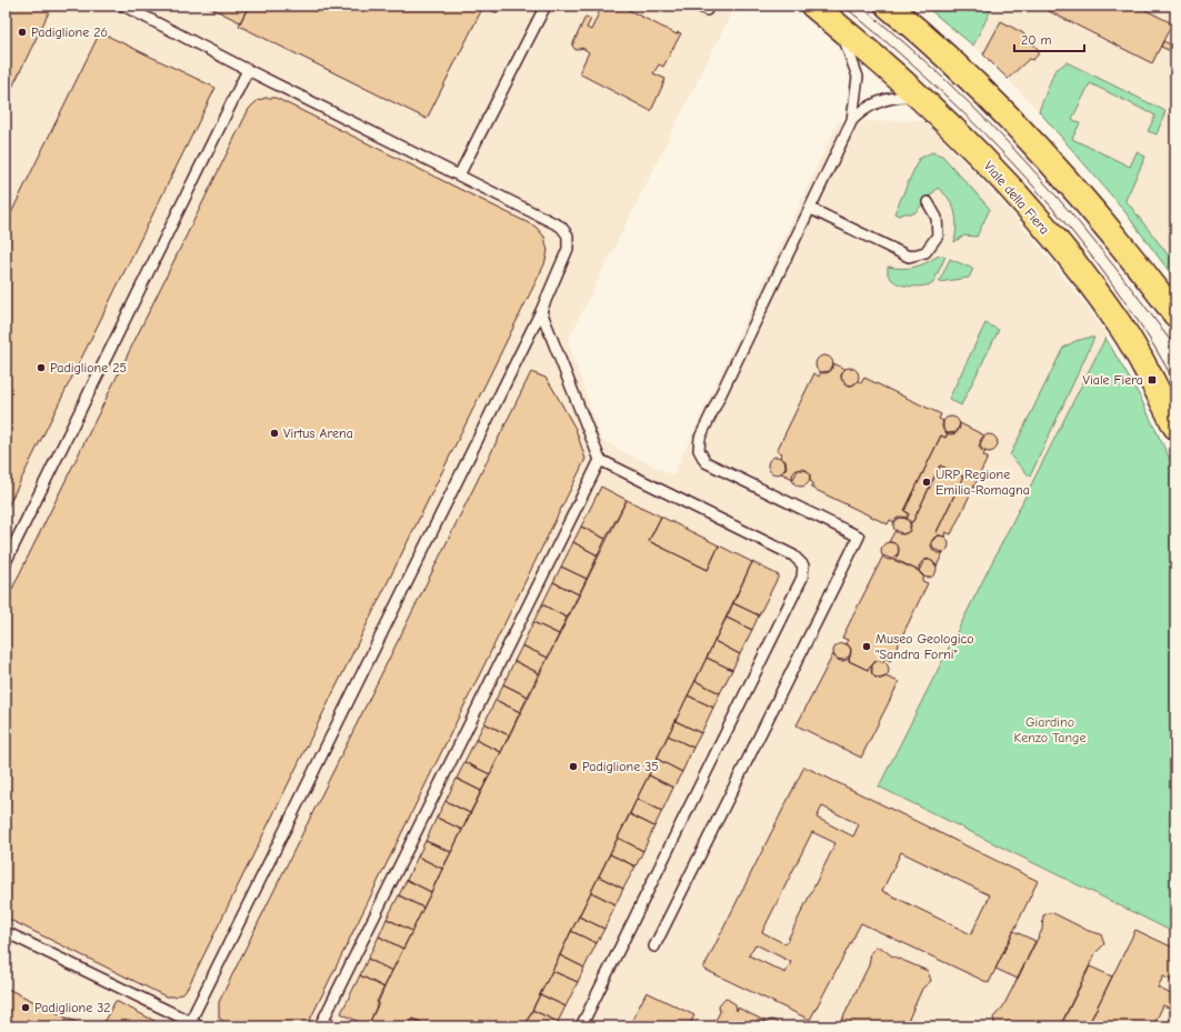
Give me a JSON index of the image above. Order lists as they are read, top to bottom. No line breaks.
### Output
{"streets":{"main road":["Viale della Fiera"]},"parks":["Giardino Kenzo Tange"],"places":{"other":["Padiglione 26","Padiglione 25","Virtus Arena","URP Regione Emilia-Romagna","Museo Geologico \"Sandra Forni\"","Padiglione 35","Padiglione 32"],"transit":["Viale Fiera"]},"scale_bar":"20 m"}
